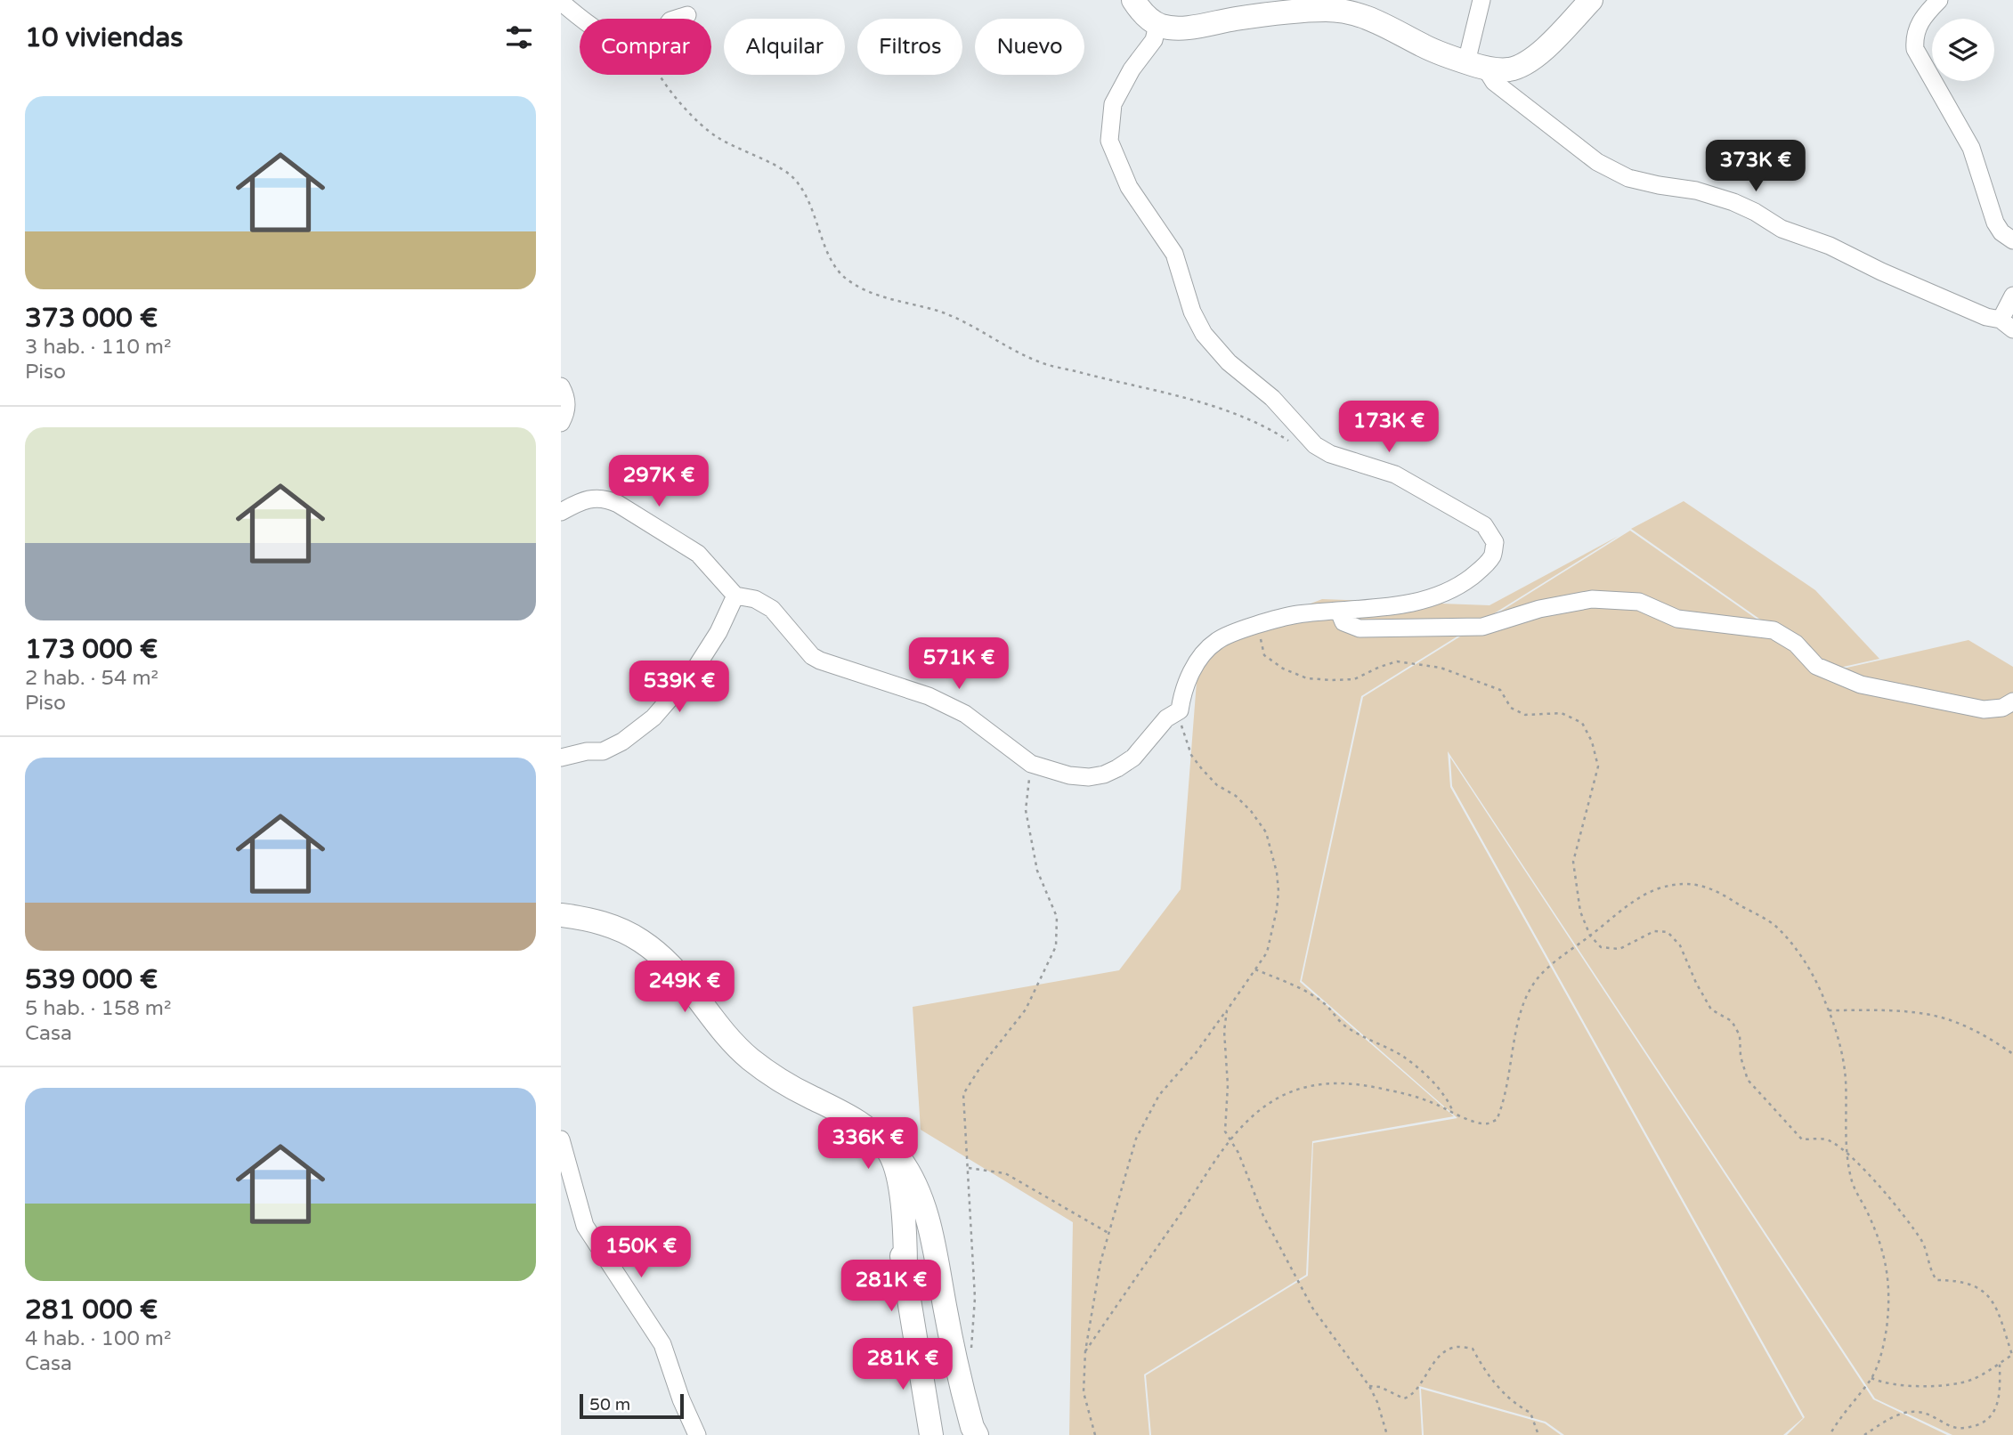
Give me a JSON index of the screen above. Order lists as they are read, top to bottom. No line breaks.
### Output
{"scale_bar":"50 m","page":{"heading":"10 viviendas","chip":["Comprar","Alquilar","Filtros","Nuevo"],"list":[{"name":"373 000 €","note":"3 hab. · 110 m² · Piso"},{"name":"173 000 €","note":"2 hab. · 54 m² · Piso"},{"name":"539 000 €","note":"5 hab. · 158 m² · Casa"},{"name":"281 000 €","note":"4 hab. · 100 m² · Casa"}],"price":["373K €","173K €","297K €","571K €","539K €","249K €","336K €","150K €","281K €","281K €"],"scale":"50 m"}}
